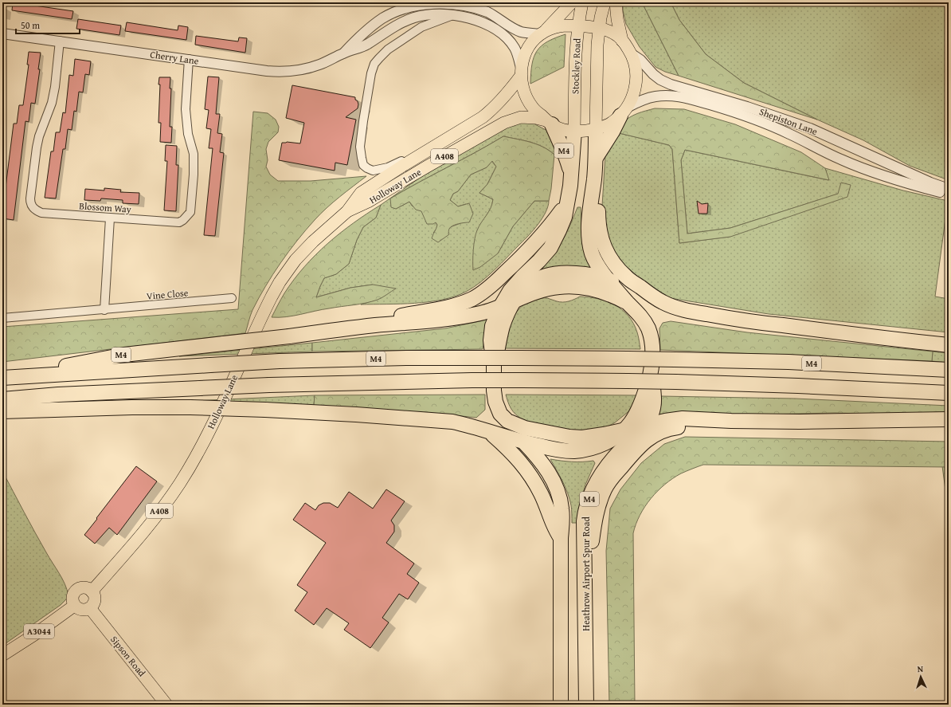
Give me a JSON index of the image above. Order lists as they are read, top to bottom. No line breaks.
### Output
{"streets":{"highway":["M4","Heathrow Airport Spur Road"],"main road":["Stockley Road","A408","Holloway Lane","A3044","Sipson Road"],"street":["Cherry Lane","Shepiston Lane","Blossom Way","Vine Close"]},"crossings":[["Cherry Lane","A408"],["Cherry Lane","Holloway Lane"],["Cherry Lane","Blossom Way"],["Stockley Road","M4"],["Stockley Road","A408"],["Shepiston Lane","M4"],["Shepiston Lane","A408"],["M4","A408"],["M4","Holloway Lane"],["M4","Heathrow Airport Spur Road"],["A408","Holloway Lane"],["Holloway Lane","A3044"],["Holloway Lane","Sipson Road"],["A3044","Sipson Road"]],"scale_bar":"50 m","north":"top"}
